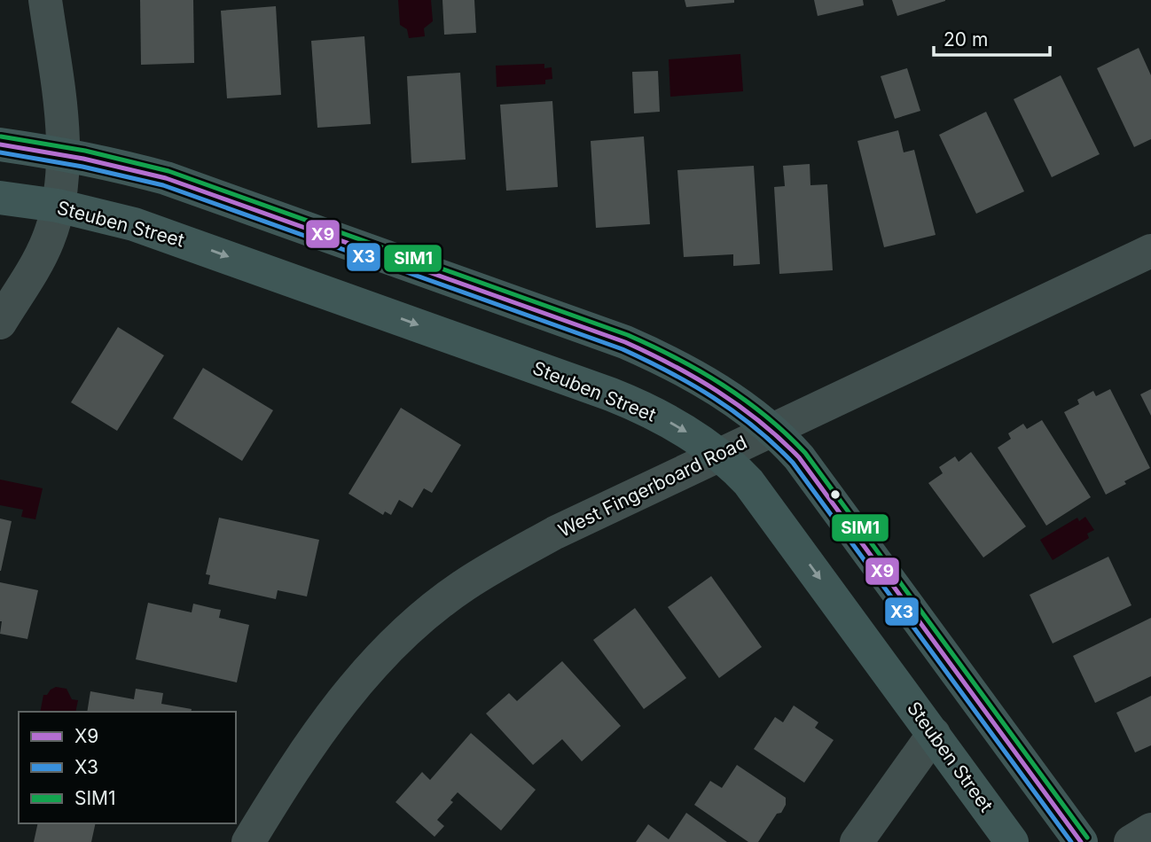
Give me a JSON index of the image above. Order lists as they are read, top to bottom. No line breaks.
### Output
{"streets":{"main road":["Steuben Street"],"street":["West Fingerboard Road"]},"crossings":[["Steuben Street","West Fingerboard Road"]],"lines":["transit line SIM1","transit line X9","transit line X3"],"legend":["X9","X3","SIM1"],"scale_bar":"20 m"}
